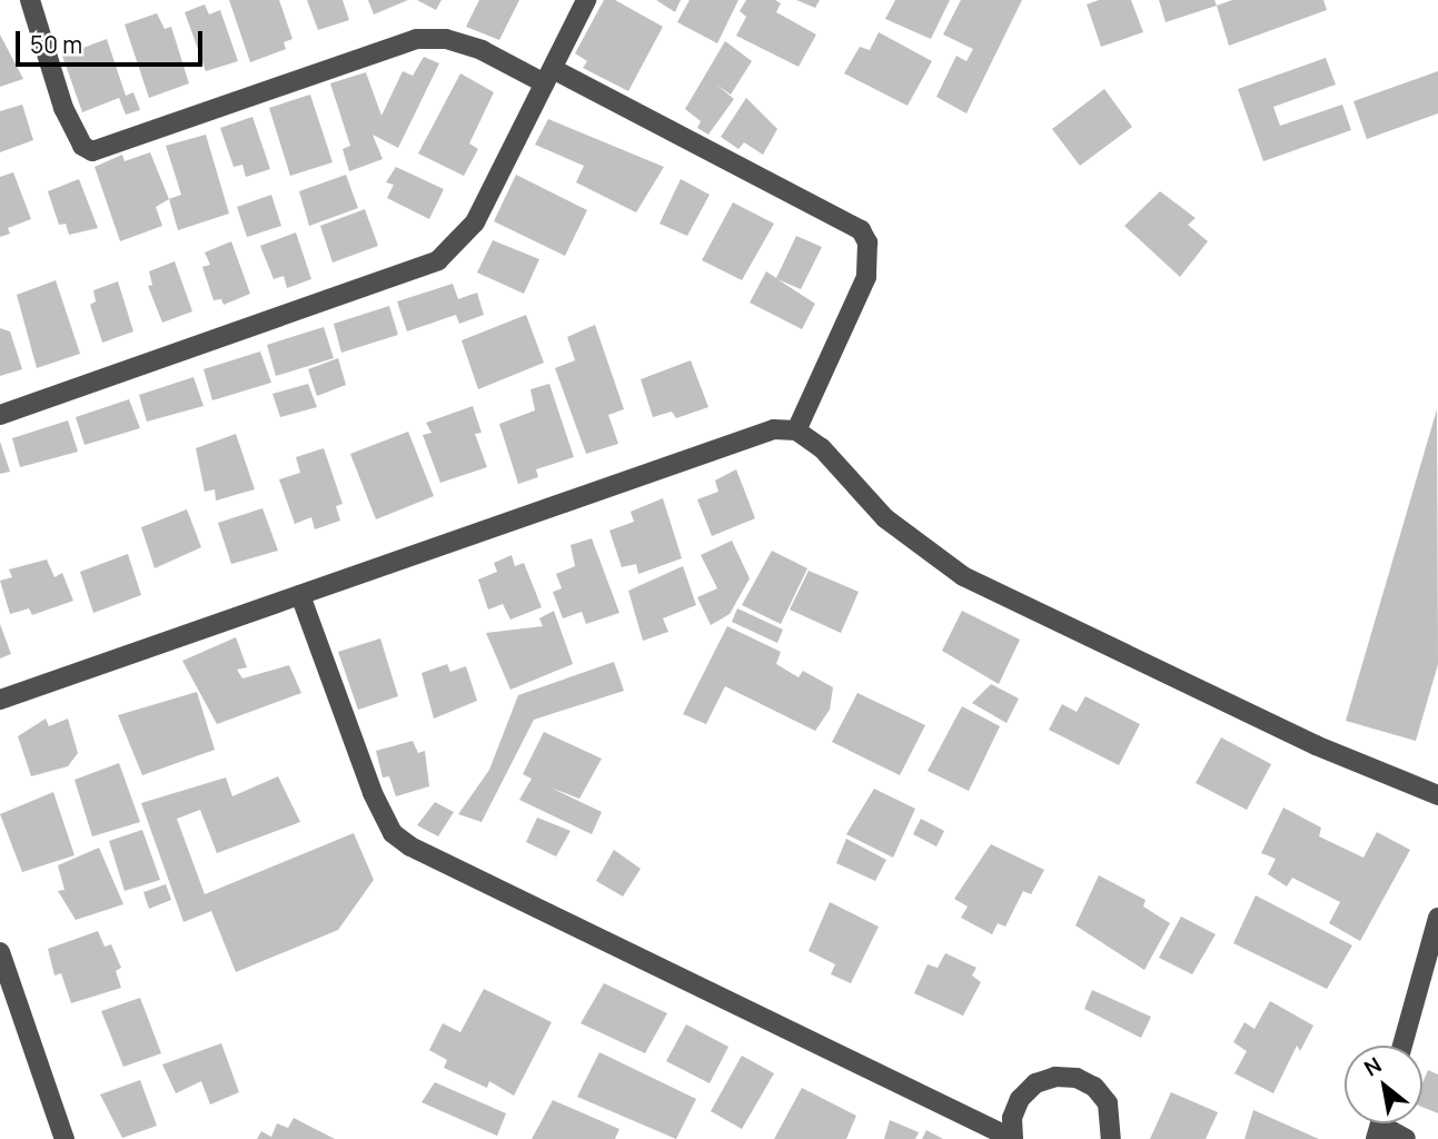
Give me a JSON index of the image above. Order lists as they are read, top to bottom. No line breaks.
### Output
{"scale_bar":"50 m","north":"top left"}
